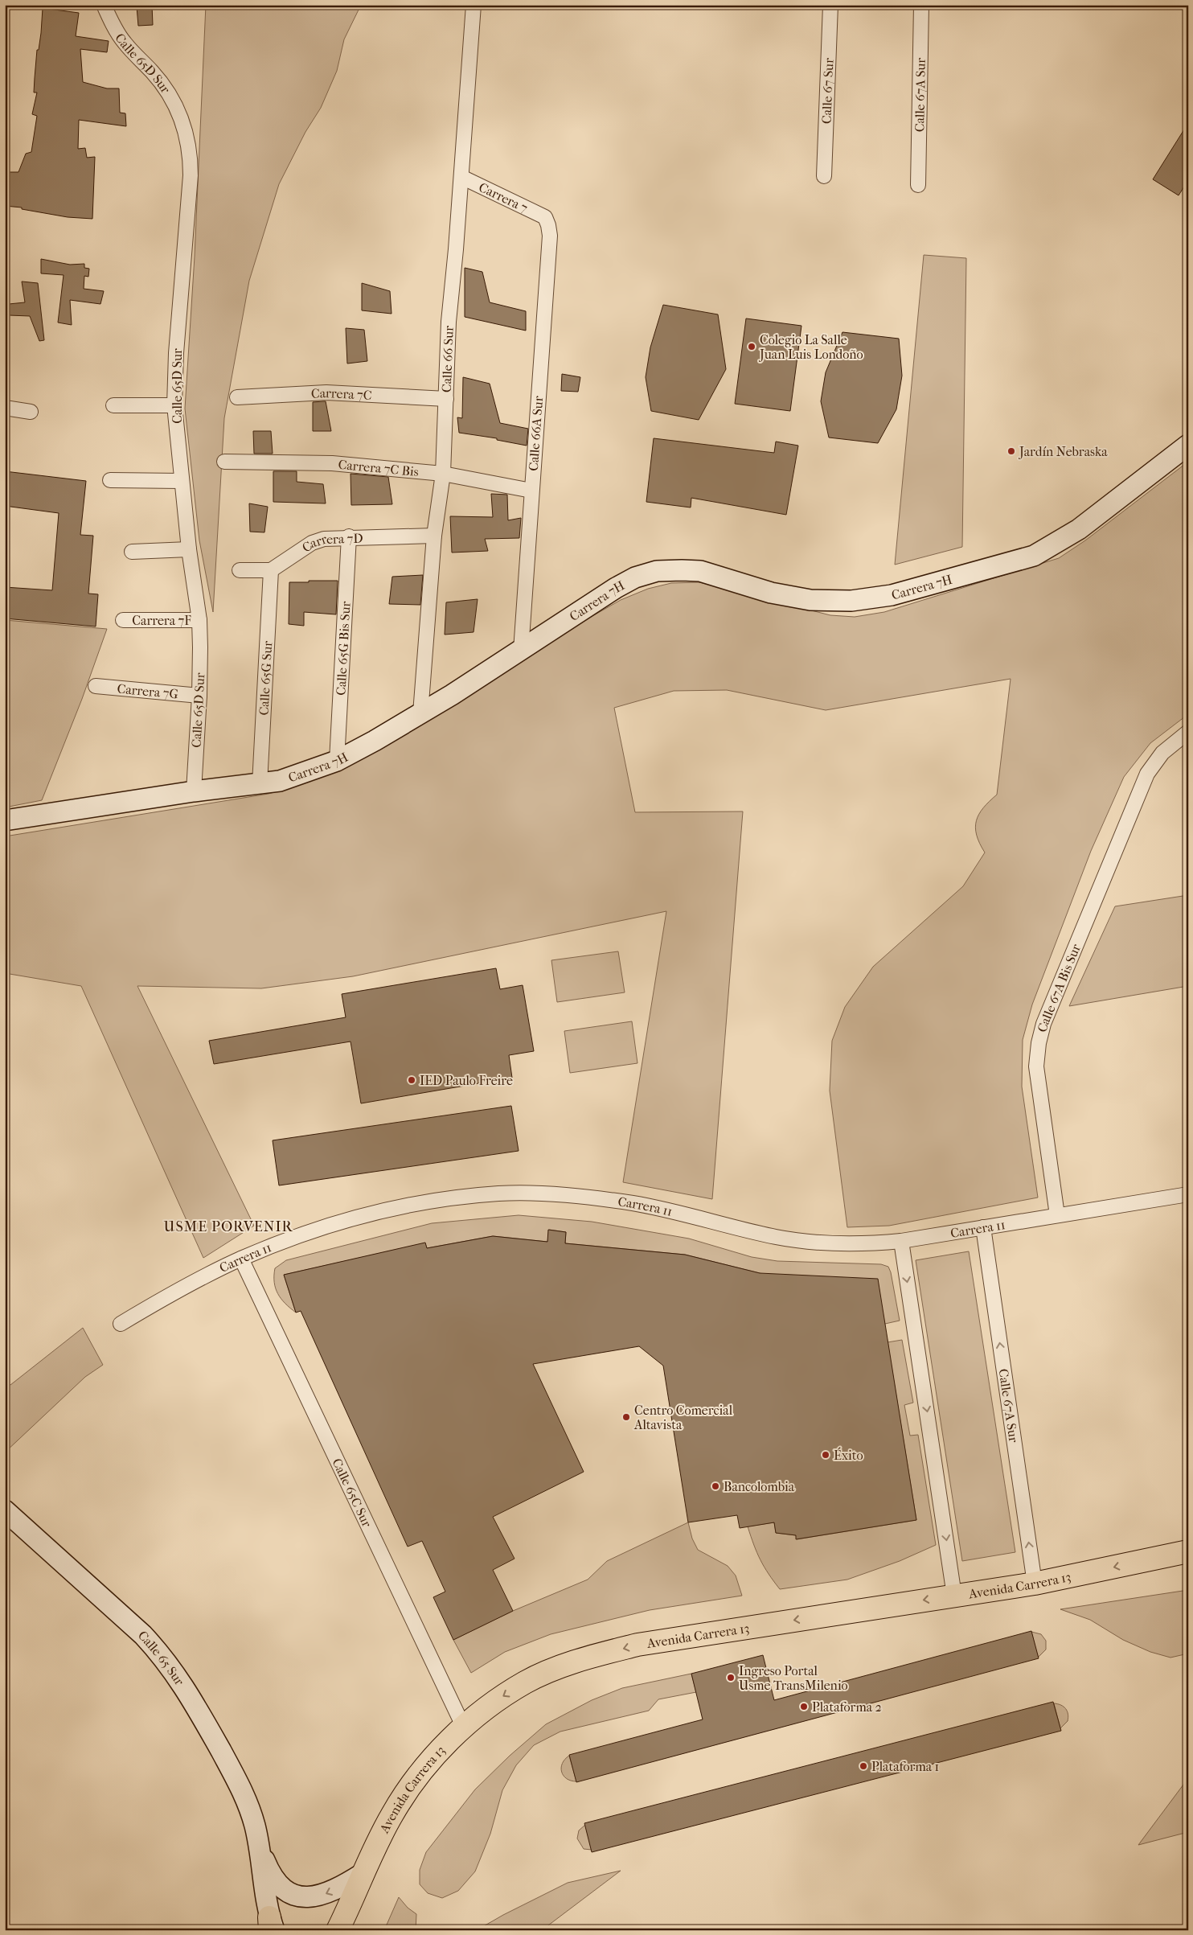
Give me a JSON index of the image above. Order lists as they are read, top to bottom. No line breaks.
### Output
{"streets":{"main road":["Avenida Carrera 13"],"street":["Calle 65D Sur","Calle 67 Sur","Calle 67A Sur","Carrera 7","Calle 66 Sur","Carrera 7C","Calle 66A Sur","Carrera 7C Bis","Carrera 7D","Carrera 7H","Carrera 7F","Calle 65G Bis Sur","Calle 65G Sur","Carrera 7G","Calle 67A Bis Sur","Carrera 11","Calle 65C Sur","Calle 65 Sur"]},"crossings":[["Calle 65D Sur","Carrera 7H"],["Calle 65D Sur","Carrera 7F"],["Calle 65D Sur","Carrera 7G"],["Calle 67A Sur","Carrera 11"],["Calle 67A Sur","Avenida Carrera 13"],["Carrera 7","Calle 66 Sur"],["Carrera 7","Calle 66A Sur"],["Calle 66 Sur","Carrera 7C"],["Calle 66 Sur","Carrera 7C Bis"],["Calle 66 Sur","Carrera 7D"],["Calle 66 Sur","Carrera 7H"],["Calle 66A Sur","Carrera 7C Bis"],["Calle 66A Sur","Carrera 7H"],["Carrera 7D","Calle 65G Bis Sur"],["Carrera 7D","Calle 65G Sur"],["Carrera 7H","Calle 65G Bis Sur"],["Carrera 7H","Calle 65G Sur"],["Calle 67A Bis Sur","Carrera 11"],["Carrera 11","Calle 65C Sur"],["Calle 65C Sur","Avenida Carrera 13"],["Avenida Carrera 13","Calle 65 Sur"]],"one_way":["Avenida Carrera 13"],"districts":["USME PORVENIR"],"places":["Colegio La Salle Juan Luis Londoño","Jardín Nebraska","IED Paulo Freire","Centro Comercial Altavista","Éxito","Bancolombia","Ingreso Portal Usme TransMilenio","Plataforma 2","Plataforma 1"]}
